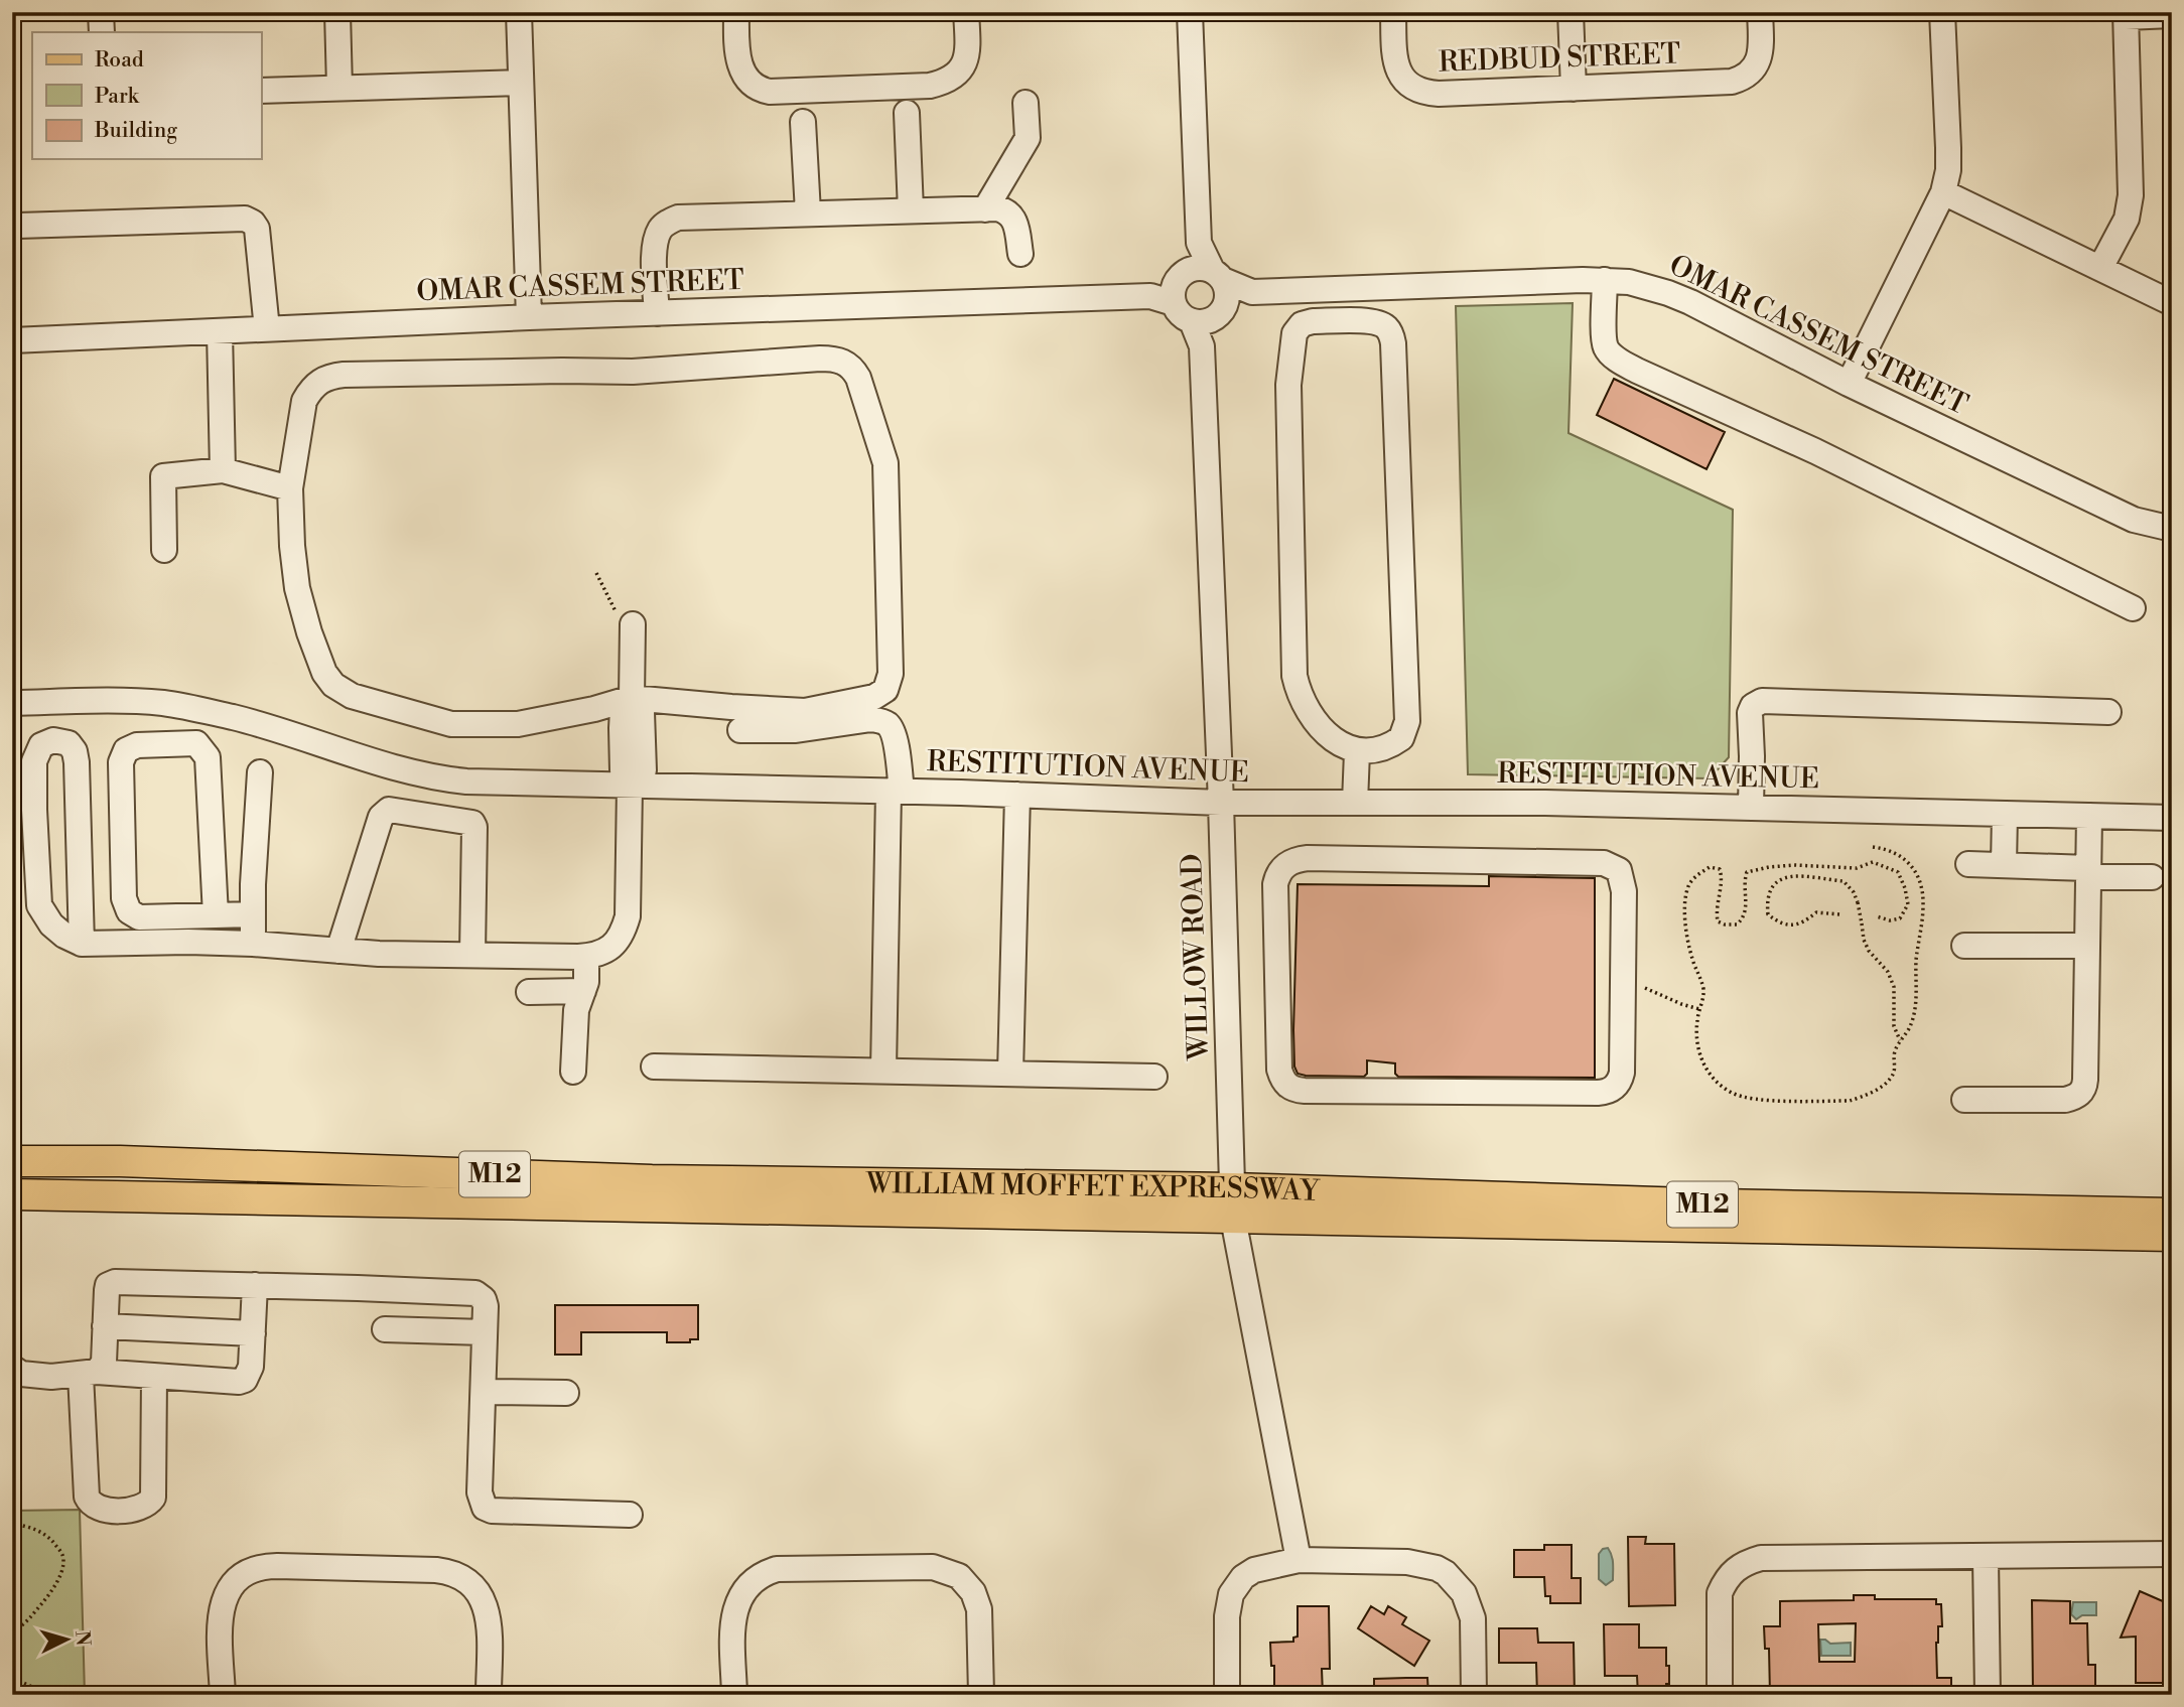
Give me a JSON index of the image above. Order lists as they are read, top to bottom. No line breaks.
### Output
{"streets":{"main road":["M12","WILLIAM MOFFET EXPRESSWAY"],"street":["REDBUD STREET","OMAR CASSEM STREET","RESTITUTION AVENUE","WILLOW ROAD"]},"crossings":[["OMAR CASSEM STREET","WILLOW ROAD"],["RESTITUTION AVENUE","WILLOW ROAD"],["WILLOW ROAD","WILLIAM MOFFET EXPRESSWAY"]],"legend":["Road","Park","Building"],"north":"right"}
